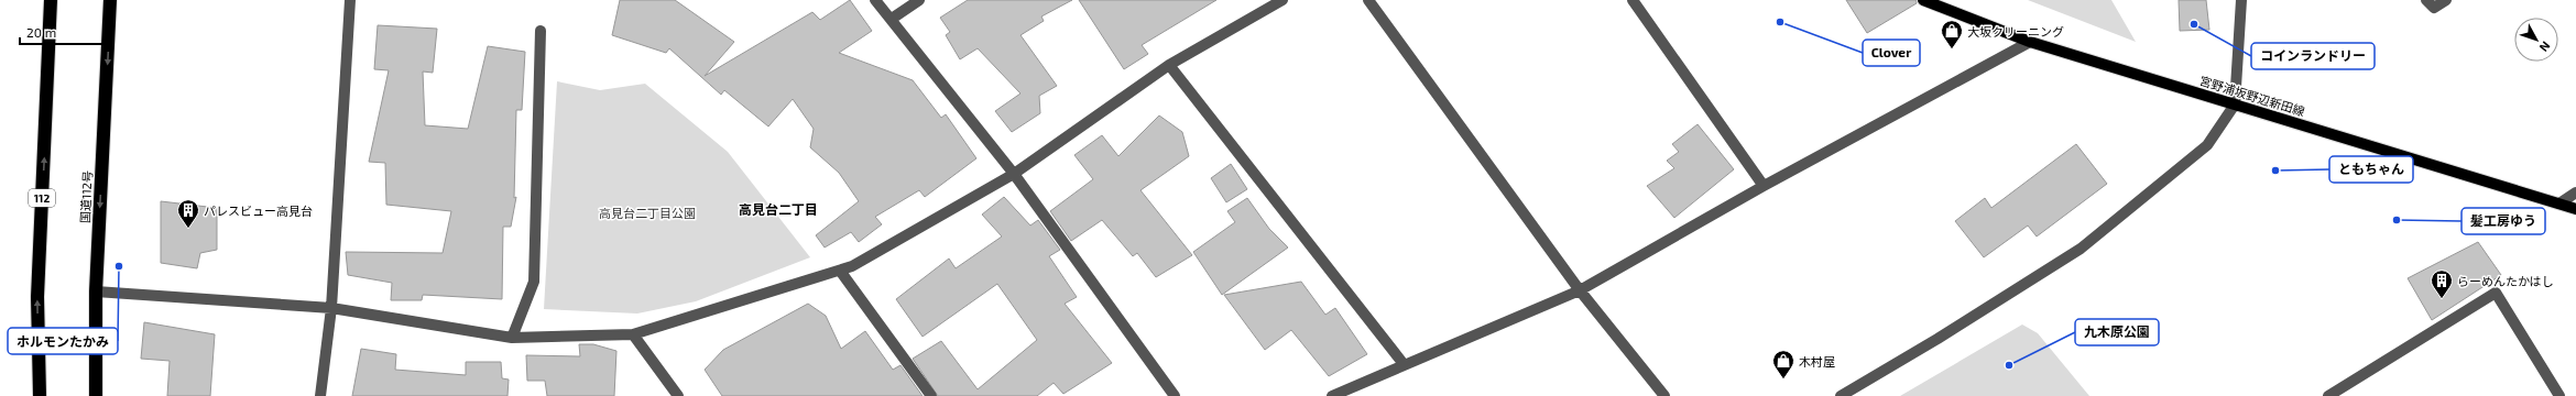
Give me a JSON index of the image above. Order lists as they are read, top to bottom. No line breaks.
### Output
{"streets":{"highway":["国道112号","112"],"main road":["宮野浦坂野辺新田線"]},"districts":["高見台二丁目"],"parks":["高見台二丁目公園"],"places":{"other":["Clover","コインランドリー","ともちゃん","髪工房ゆう","ホルモンたかみ","九木原公園"],"shop":["大坂クリーニング","木村屋"],"building":["パレスビュー高見台","らーめんたかはし"]},"scale_bar":"20 m","north":"bottom right"}
